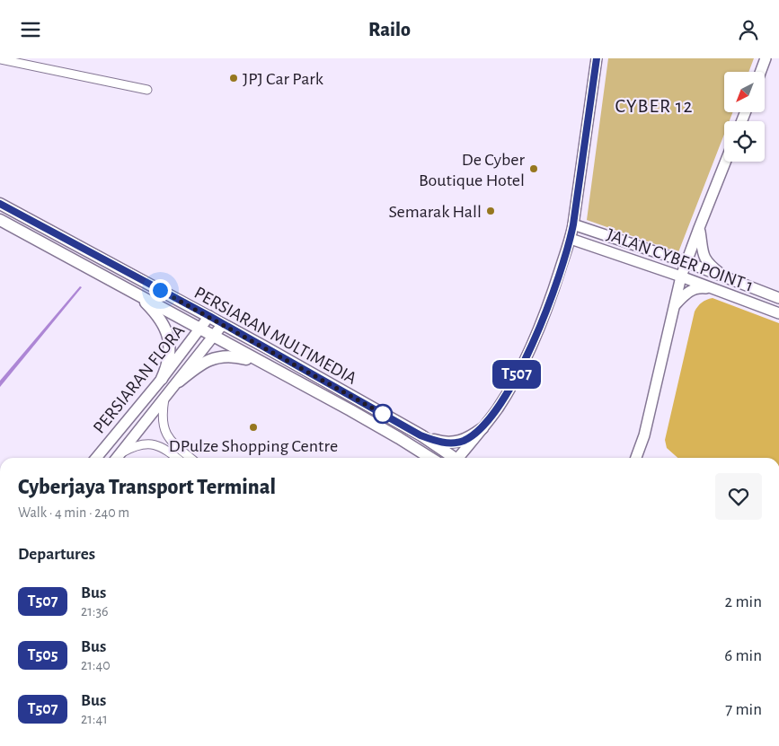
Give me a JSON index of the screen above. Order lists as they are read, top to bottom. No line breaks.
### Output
{"streets":{"main road":["JALAN CYBER POINT 1","PERSIARAN MULTIMEDIA","PERSIARAN FLORA"]},"crossings":[["PERSIARAN MULTIMEDIA","PERSIARAN FLORA"]],"districts":["CYBER 12"],"places":["JPJ Car Park","De Cyber Boutique Hotel","Semarak Hall","DPulze Shopping Centre"],"lines":["bus line T507"],"north":"bottom left","page":{"header":"Railo","on_map":"T507","heading":[["Cyberjaya Transport Terminal","Walk · 4 min · 240 m"],"Departures"],"list":[{"mark":"T507","name":"Bus","note":"21:36","value":"2 min"},{"mark":"T505","name":"Bus","note":"21:40","value":"6 min"},{"mark":"T507","name":"Bus","note":"21:41","value":"7 min"}]}}
